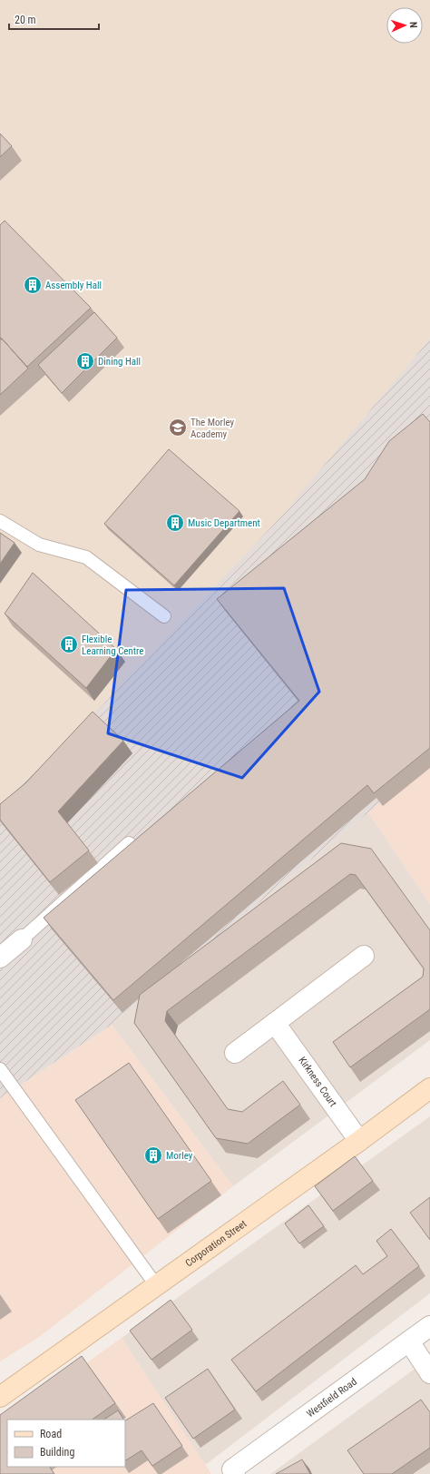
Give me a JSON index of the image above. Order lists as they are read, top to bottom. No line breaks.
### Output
{"streets":{"main road":["Corporation Street"],"street":["Kirkness Court","Westfield Road"]},"crossings":[["Kirkness Court","Corporation Street"]],"places":{"building":["Assembly Hall","Dining Hall","Music Department","Flexible Learning Centre","Morley"],"school or university":["The Morley Academy"]},"legend":["Road","Building"],"scale_bar":"20 m","north":"right"}
